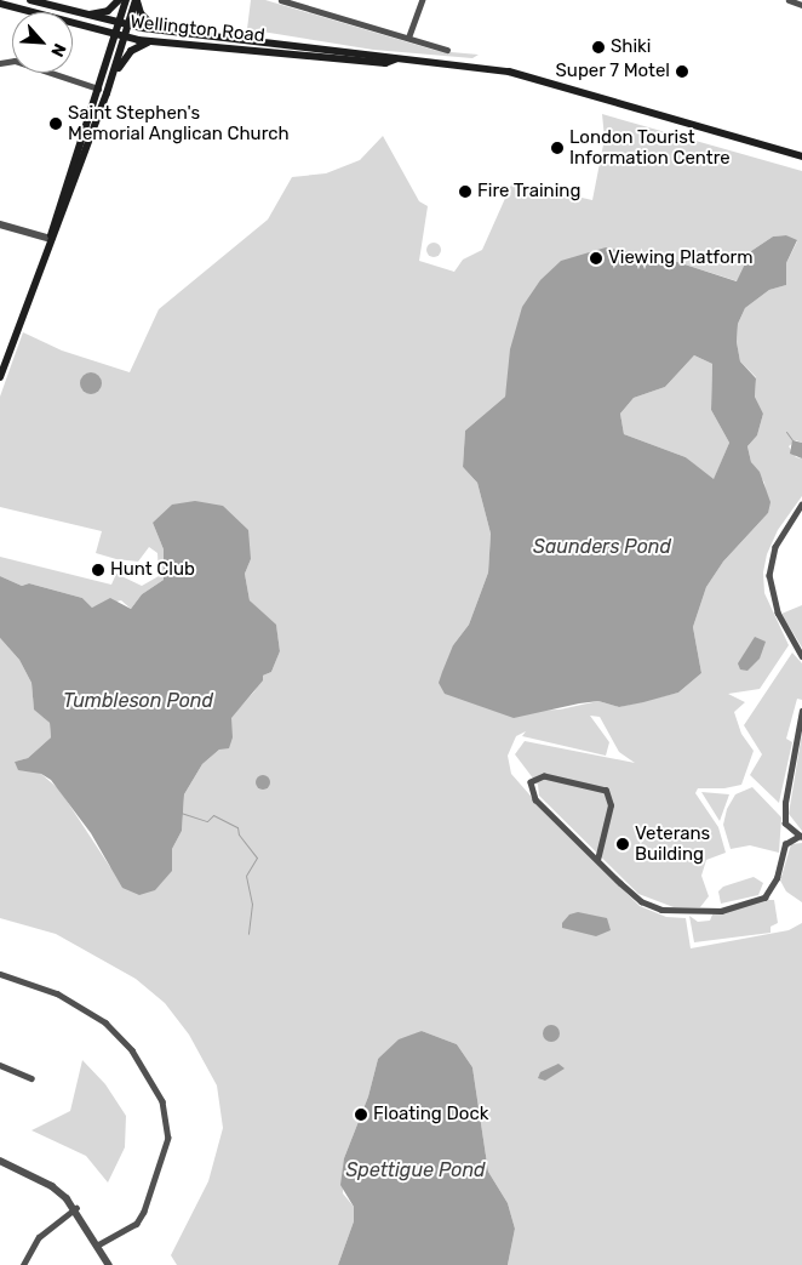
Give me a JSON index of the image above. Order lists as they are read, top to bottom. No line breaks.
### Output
{"streets":{"main road":["Wellington Road"]},"water":["Saunders Pond","Tumbleson Pond","Spettigue Pond"],"places":["Shiki","Super 7 Motel","Saint Stephen's Memorial Anglican Church","London Tourist Information Centre","Fire Training","Viewing Platform","Hunt Club","Veterans Building","Floating Dock"],"north":"bottom right"}
